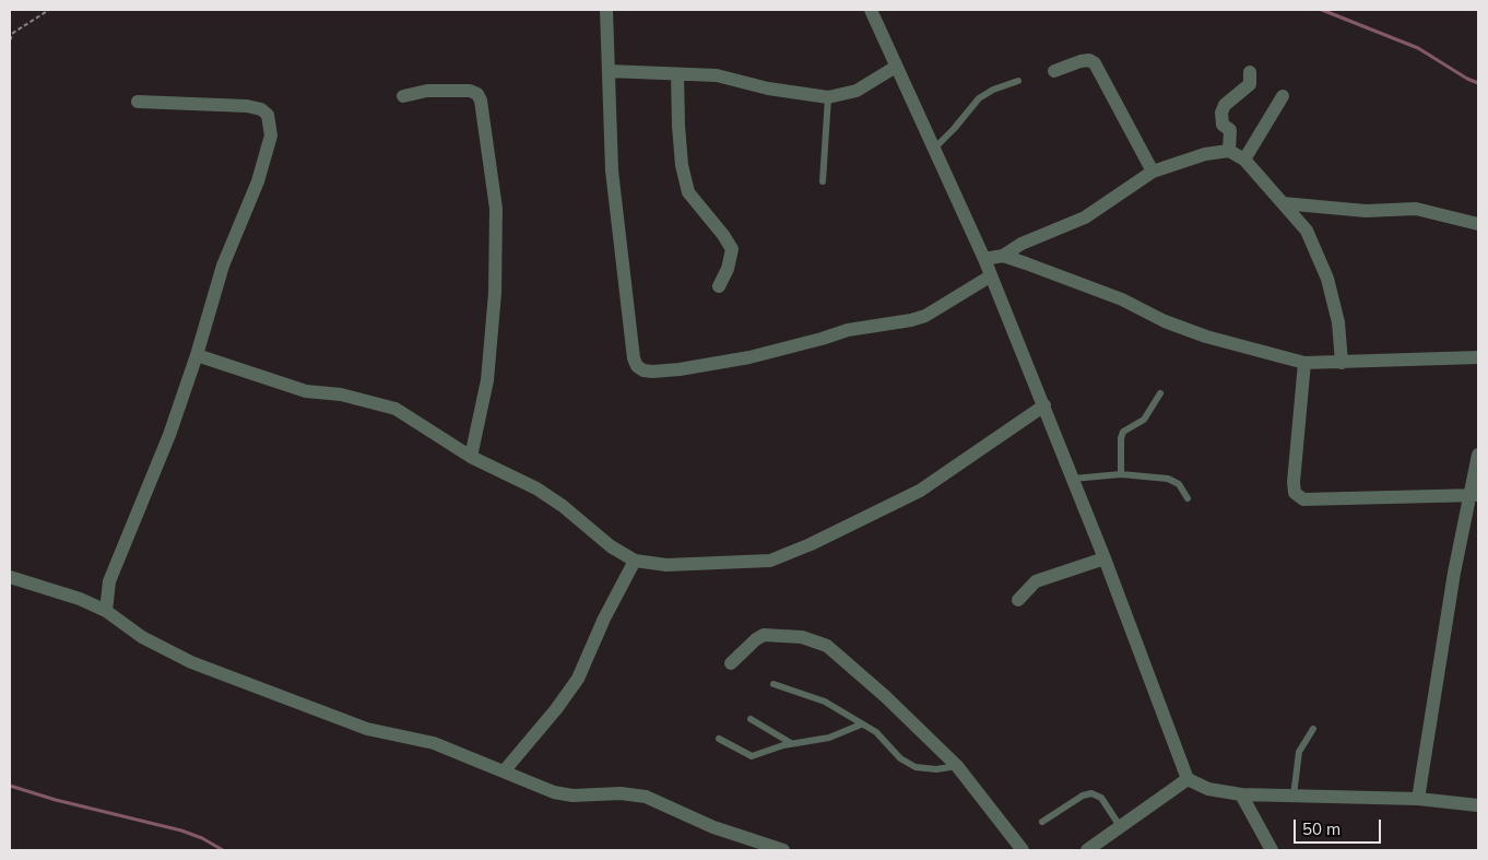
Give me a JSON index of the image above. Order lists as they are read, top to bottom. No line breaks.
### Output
{"scale_bar":"50 m"}
